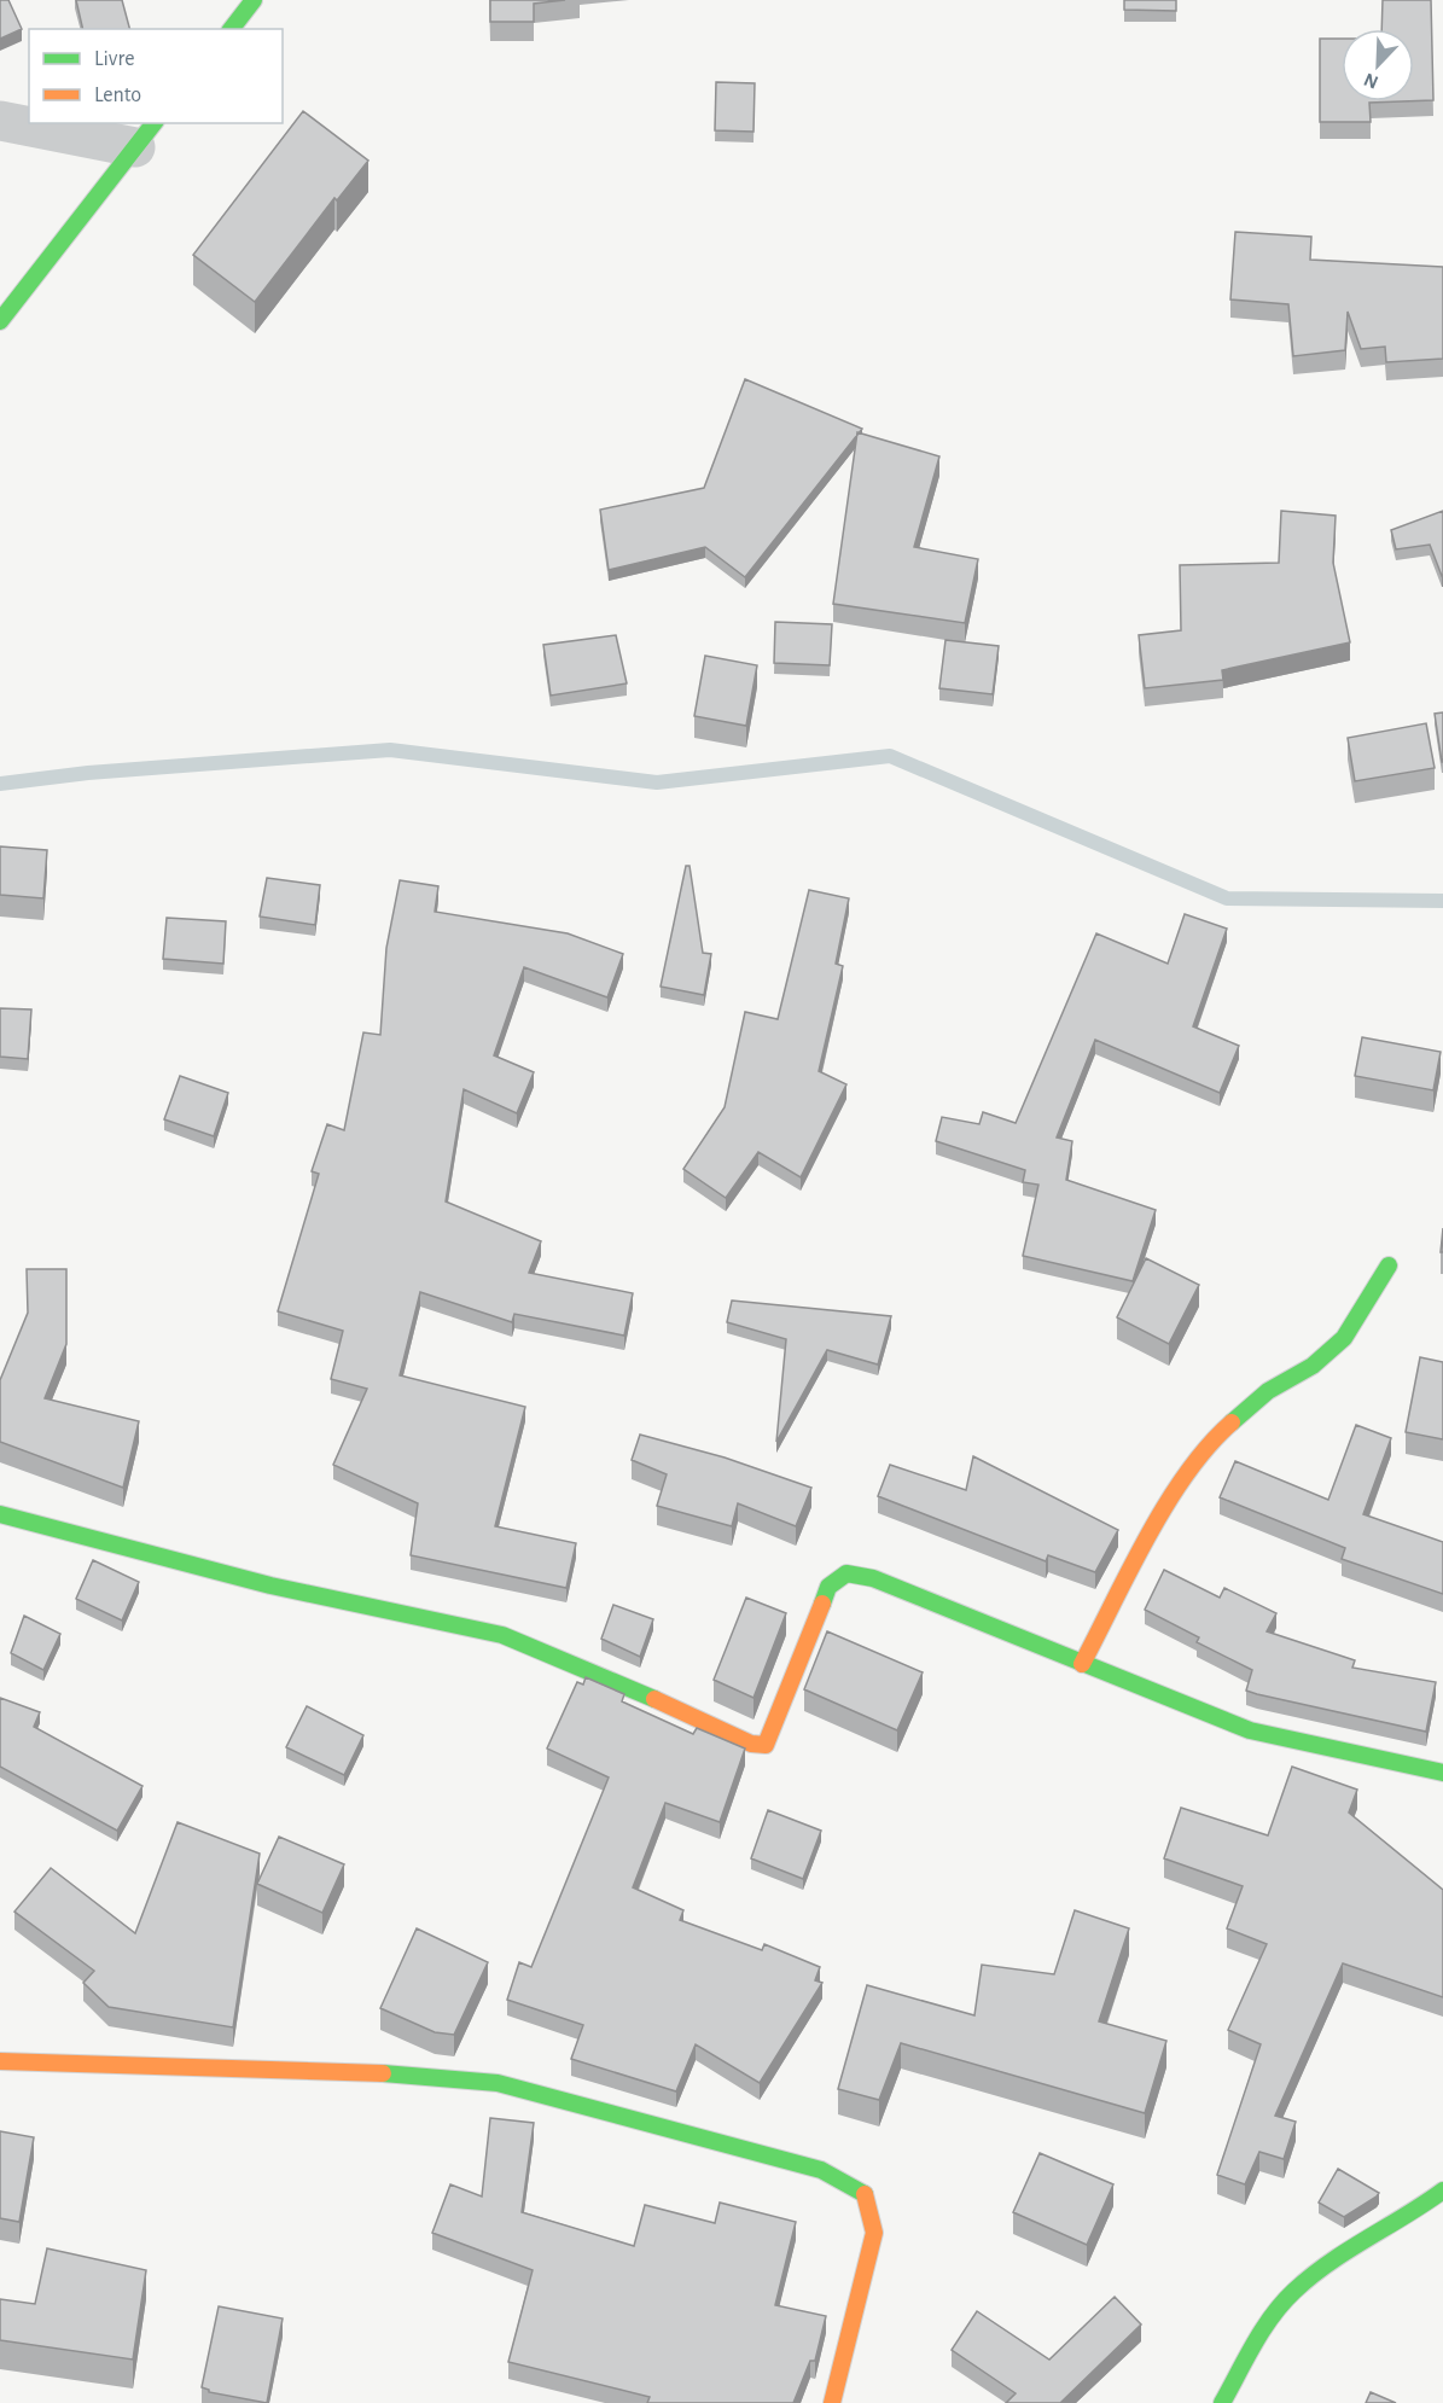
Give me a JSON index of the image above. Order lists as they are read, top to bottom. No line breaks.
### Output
{"legend":["Livre","Lento"],"north":"bottom left"}
